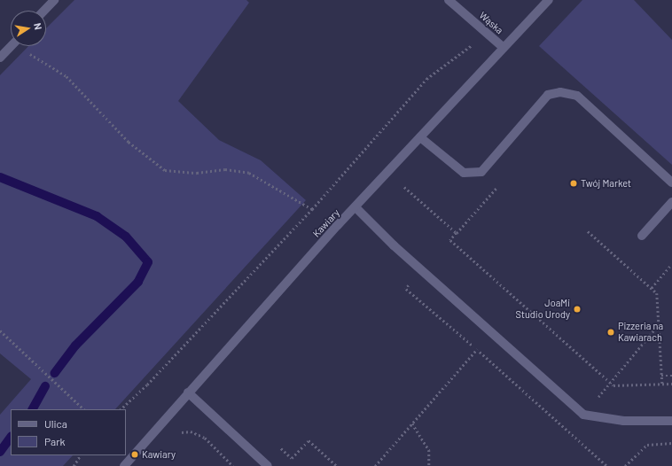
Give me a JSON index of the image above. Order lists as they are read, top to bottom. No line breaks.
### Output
{"streets":{"street":["Wąska","Kawiary"]},"crossings":[["Wąska","Kawiary"]],"places":["Twój Market","JoaMi Studio Urody","Pizzeria na Kawiarach","Kawiary"],"legend":["Ulica","Park"],"north":"right"}
